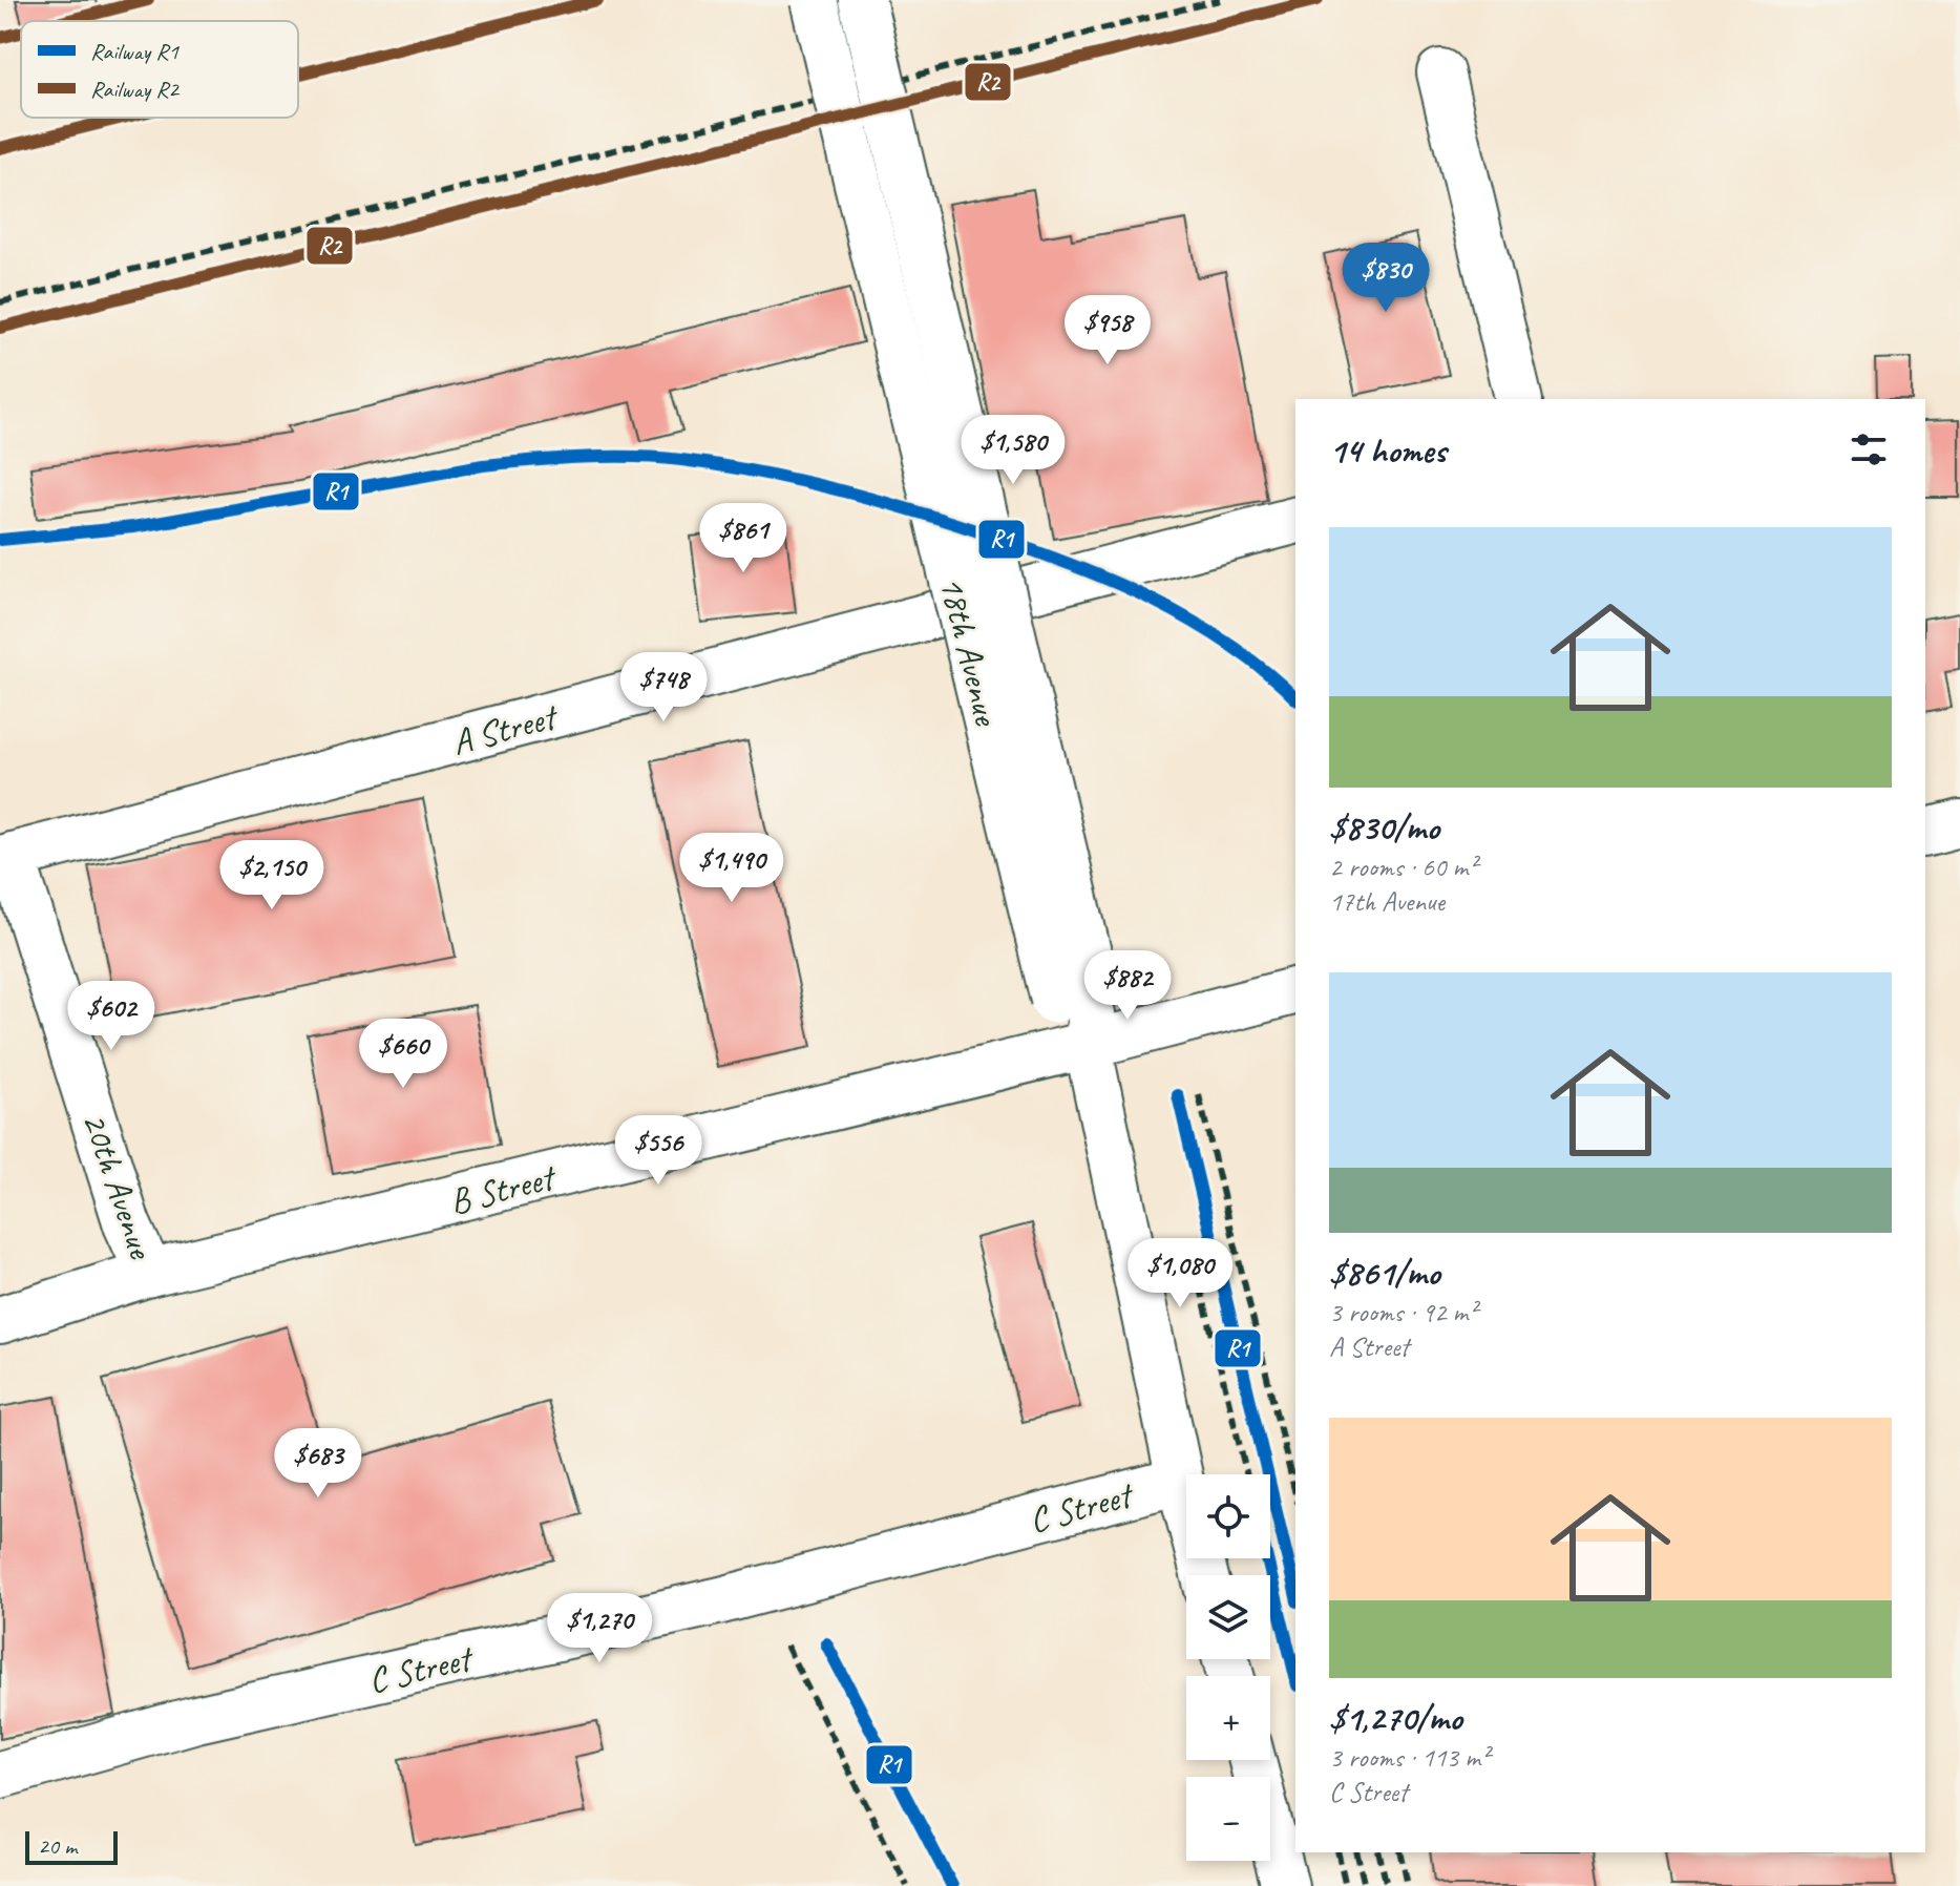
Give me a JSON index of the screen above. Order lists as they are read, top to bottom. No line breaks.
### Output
{"streets":{"street":["18th Avenue","A Street","20th Avenue","B Street","C Street"]},"crossings":[["18th Avenue","B Street"],["18th Avenue","C Street"],["A Street","20th Avenue"],["20th Avenue","B Street"]],"lines":["rail line R2","rail line R1"],"legend":["Railway R1","Railway R2"],"scale_bar":"20 m","page":{"price":["$830","$958","$1,580","$861","$748","$1,490","$2,150","$882","$602","$660","$556","$1,080","$683","$1,270"],"heading":"14 homes","list":[{"name":"$830/mo","note":"2 rooms · 60 m² · 17th Avenue"},{"name":"$861/mo","note":"3 rooms · 92 m² · A Street"},{"name":"$1,270/mo","note":"3 rooms · 113 m² · C Street"}],"map_buttons":["+","−"],"scale":"20 m"}}
